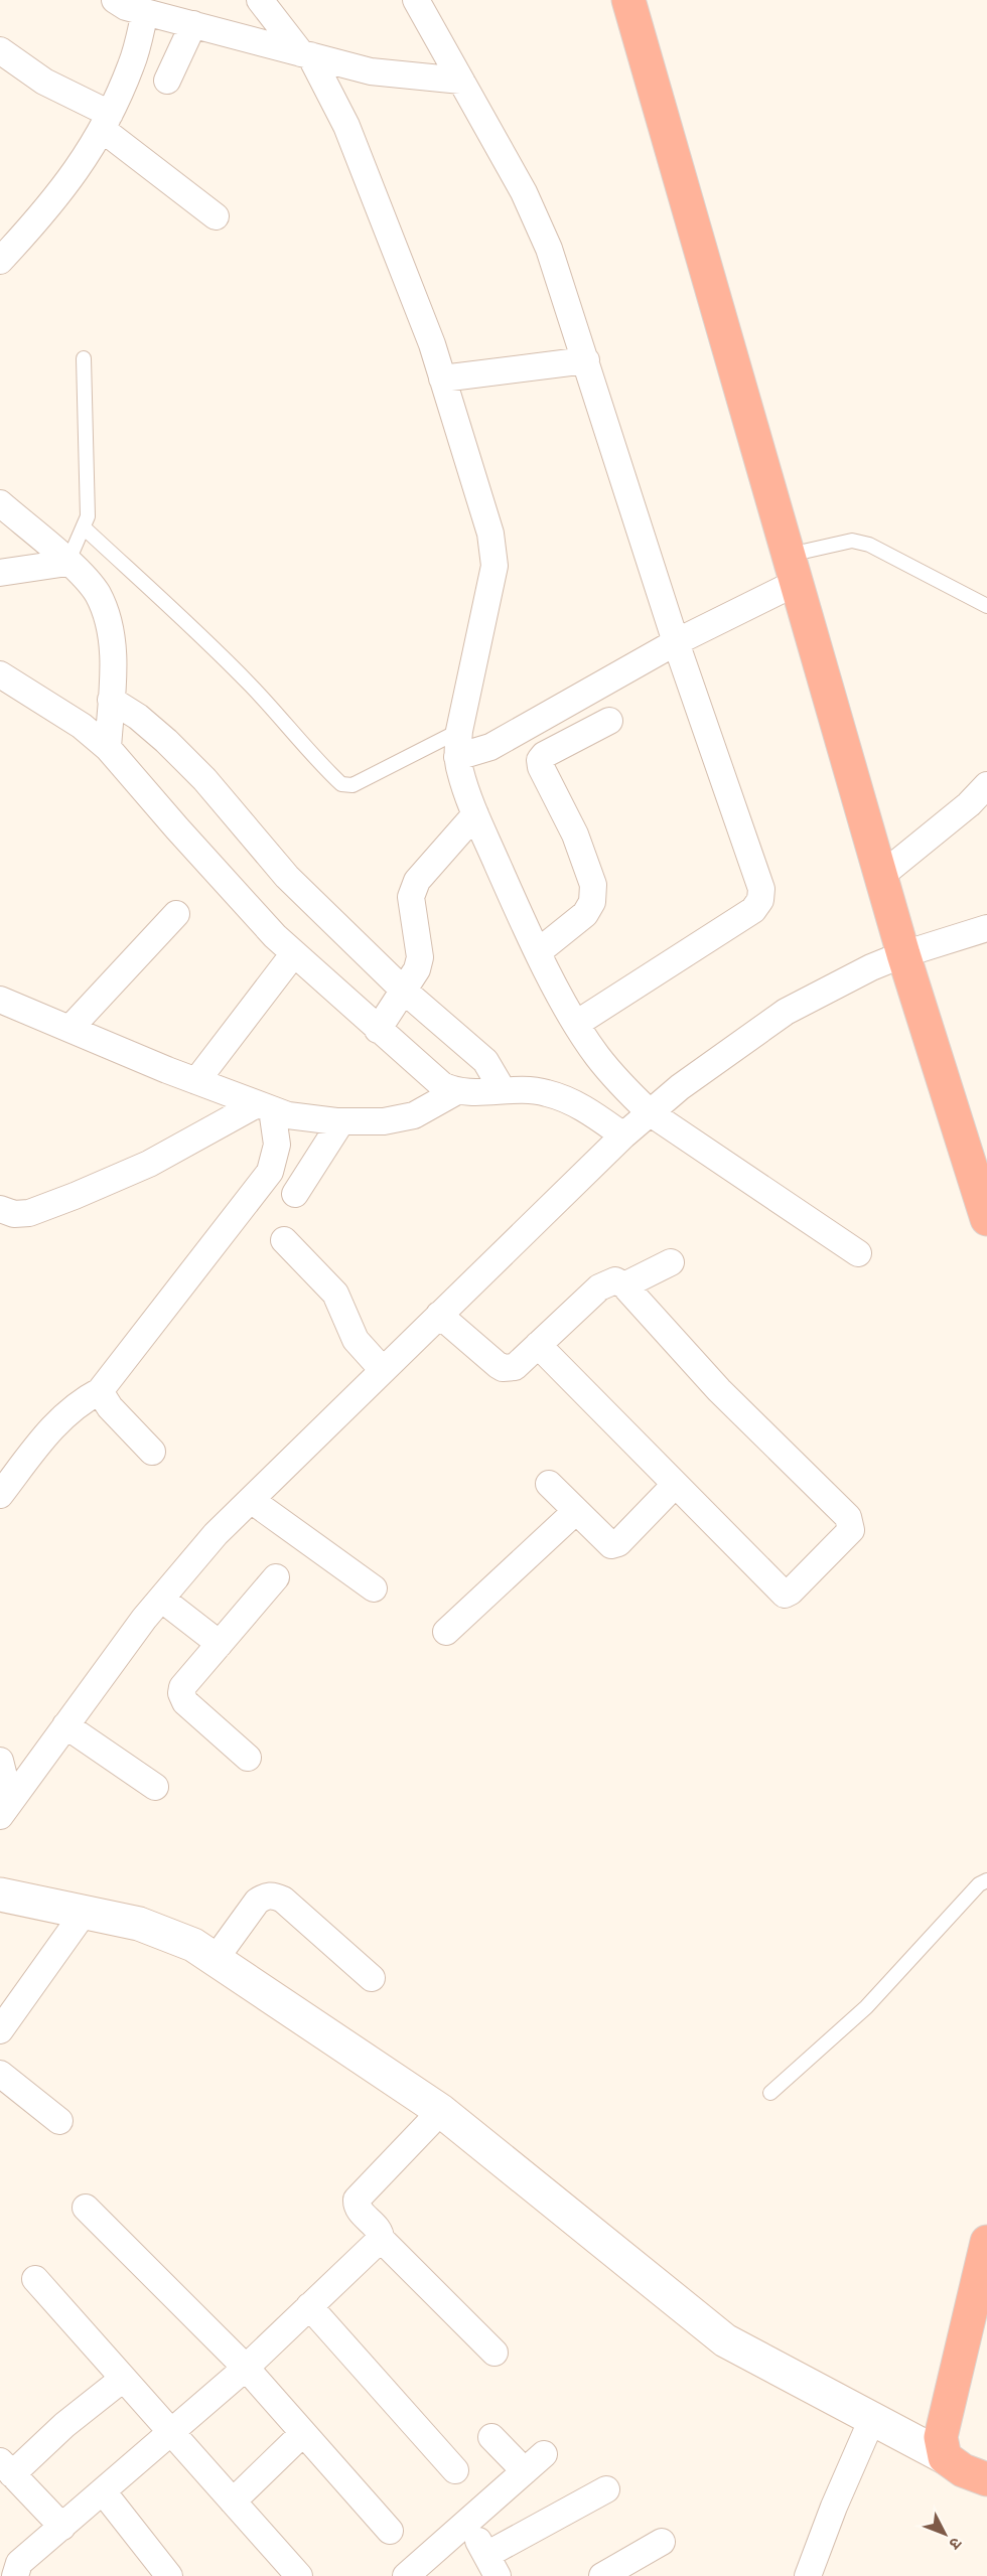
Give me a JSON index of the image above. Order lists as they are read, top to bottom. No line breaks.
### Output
{"north":"bottom right"}
